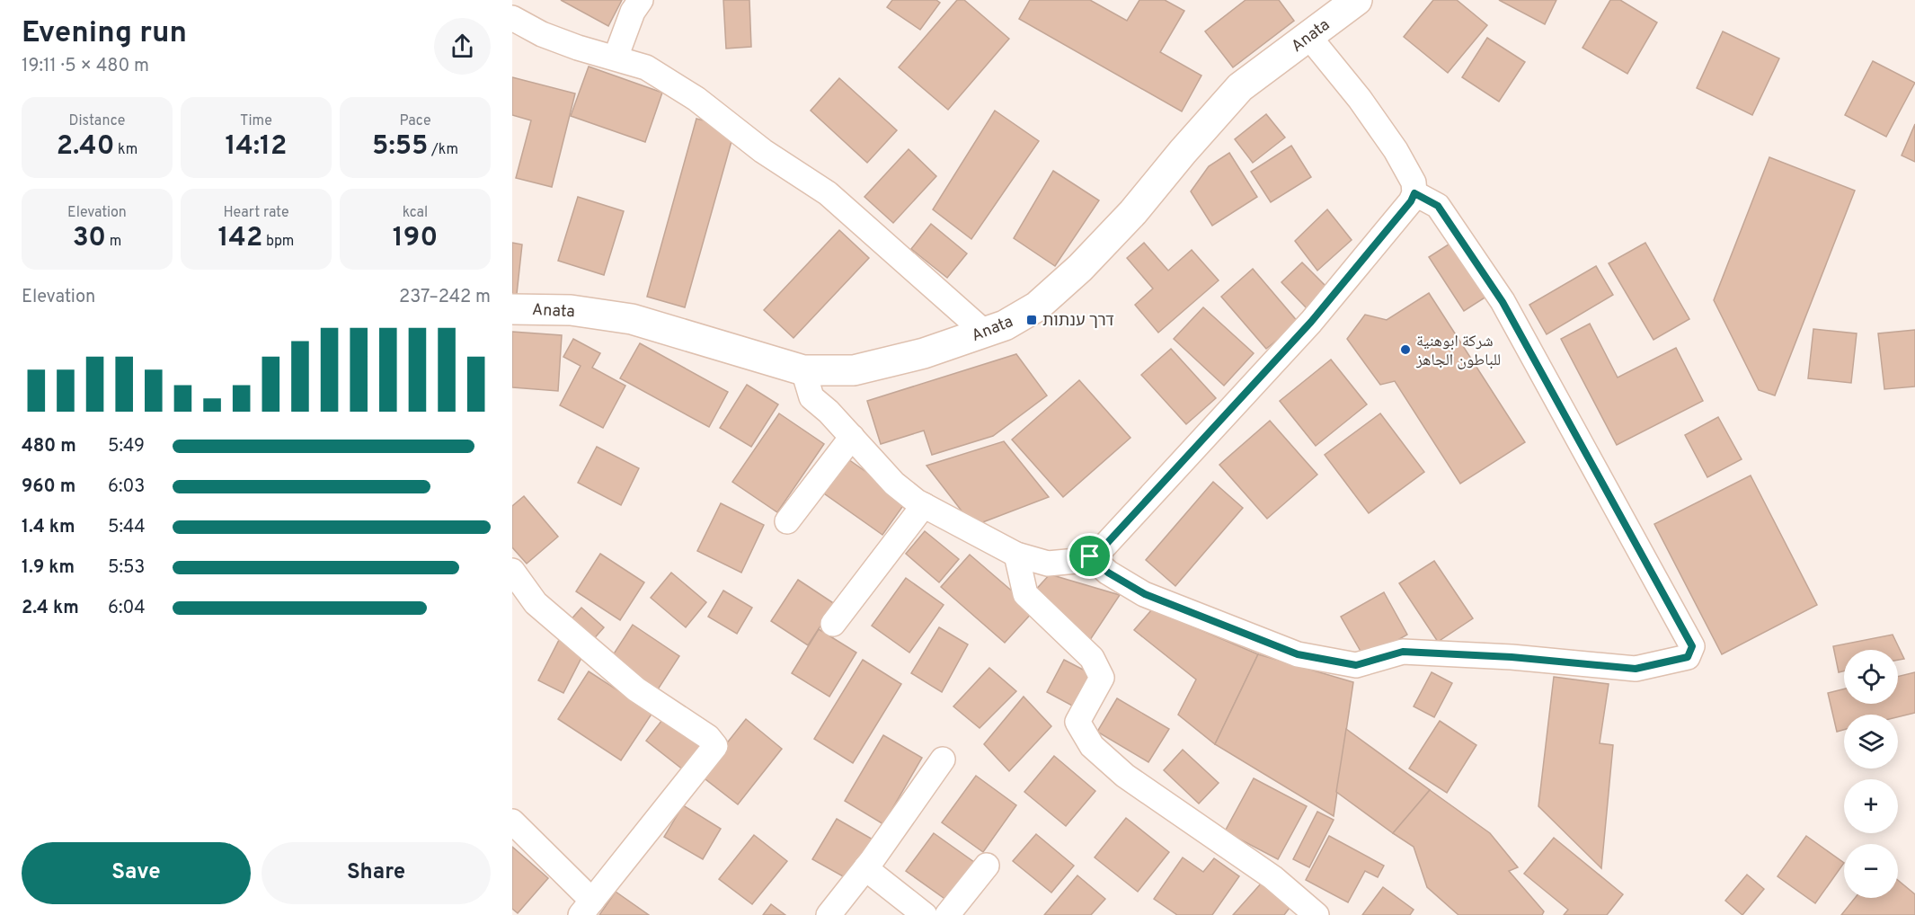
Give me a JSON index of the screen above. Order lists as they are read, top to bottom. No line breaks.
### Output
{"streets":{"street":["Anata"]},"places":{"transit":["דרך ענתות"],"other":["شركة ابوهنية للباطون الجاهز"]},"page":{"heading":["Evening run","19:11 · 5 × 480 m"],"stats":[["Distance","2.40 km"],["Time","14:12"],["Pace","5:55 /km"],["Elevation","30 m"],["Heart rate","142 bpm"],["kcal","190"]],"chart":["Elevation","237–242 m"],"list":[{"name":"480 m","note":"5:49"},{"name":"960 m","note":"6:03"},{"name":"1.4 km","note":"5:44"},{"name":"1.9 km","note":"5:53"},{"name":"2.4 km","note":"6:04"}],"map_buttons":["+","−"],"buttons":["Save","Share"]}}
